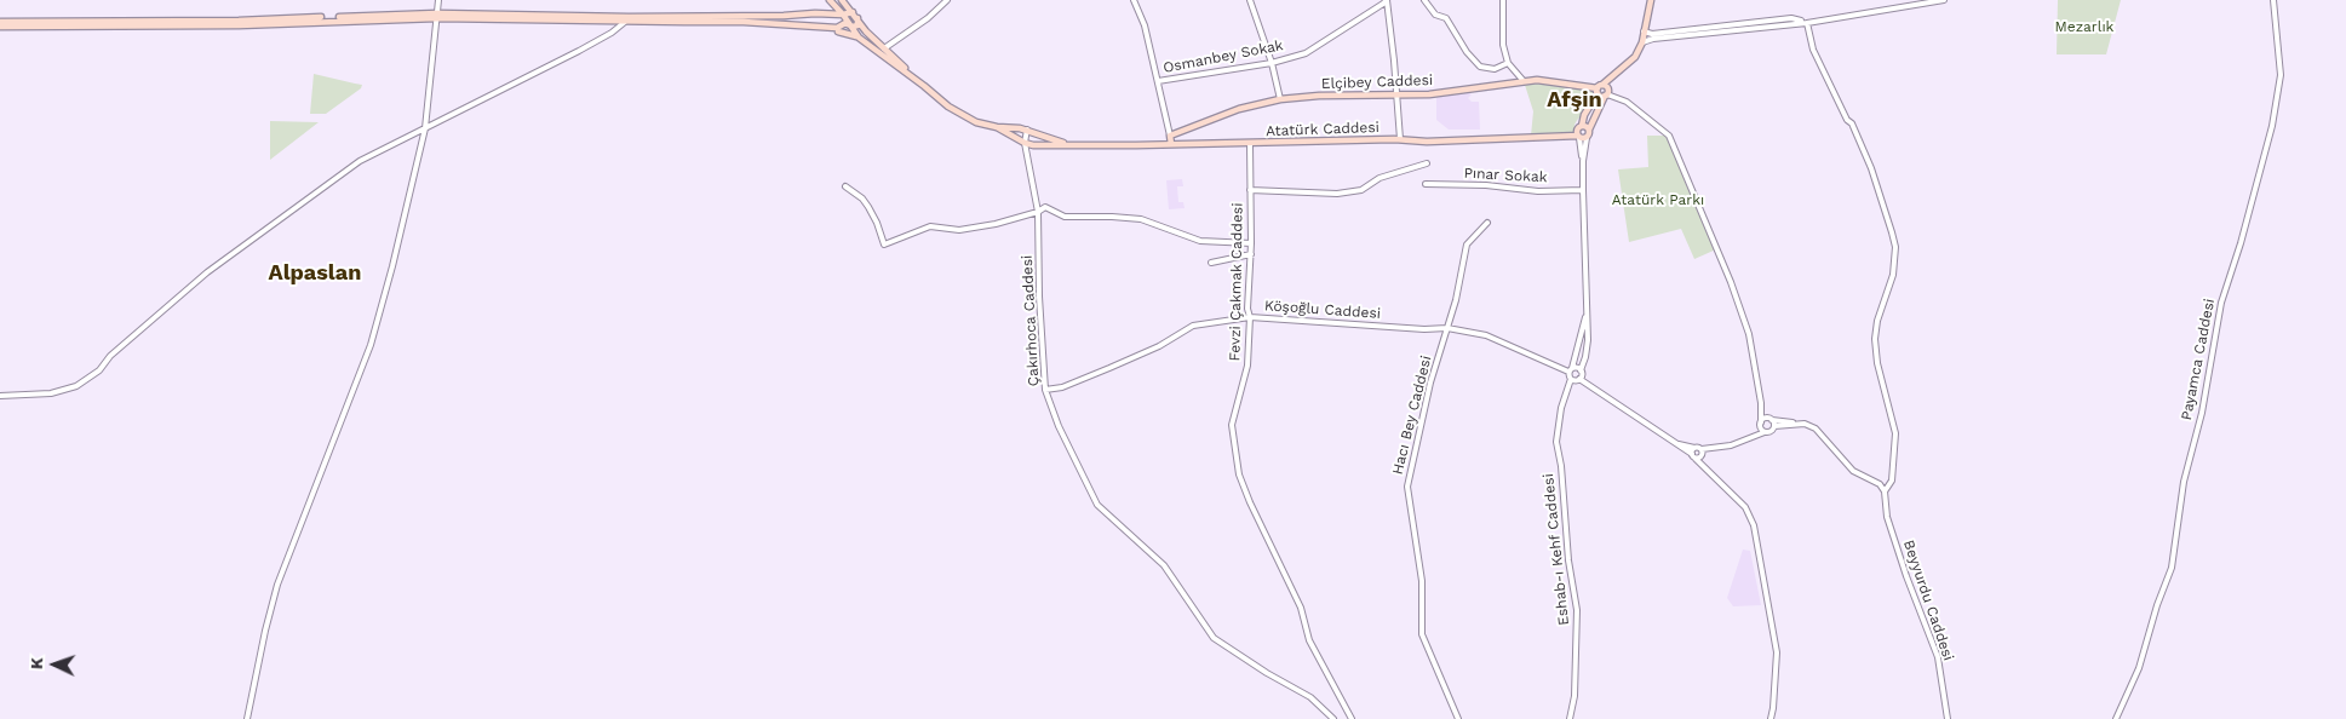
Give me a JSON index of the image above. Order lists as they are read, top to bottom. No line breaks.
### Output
{"streets":{"main road":["Elçibey Caddesi","Atatürk Caddesi"],"street":["Osmanbey Sokak","Pınar Sokak","Fevzi Çakmak Caddesi","Köşoğlu Caddesi","Çakırhoca Caddesi","Payamca Caddesi","Hacı Bey Caddesi","Eshab-ı Kehf Caddesi","Beyyurdu Caddesi"]},"crossings":[["Atatürk Caddesi","Fevzi Çakmak Caddesi"],["Atatürk Caddesi","Çakırhoca Caddesi"],["Fevzi Çakmak Caddesi","Köşoğlu Caddesi"],["Köşoğlu Caddesi","Çakırhoca Caddesi"],["Köşoğlu Caddesi","Hacı Bey Caddesi"],["Köşoğlu Caddesi","Eshab-ı Kehf Caddesi"]],"districts":["Afşin","Alpaslan"],"parks":["Mezarlık","Atatürk Parkı"],"north":"left"}
